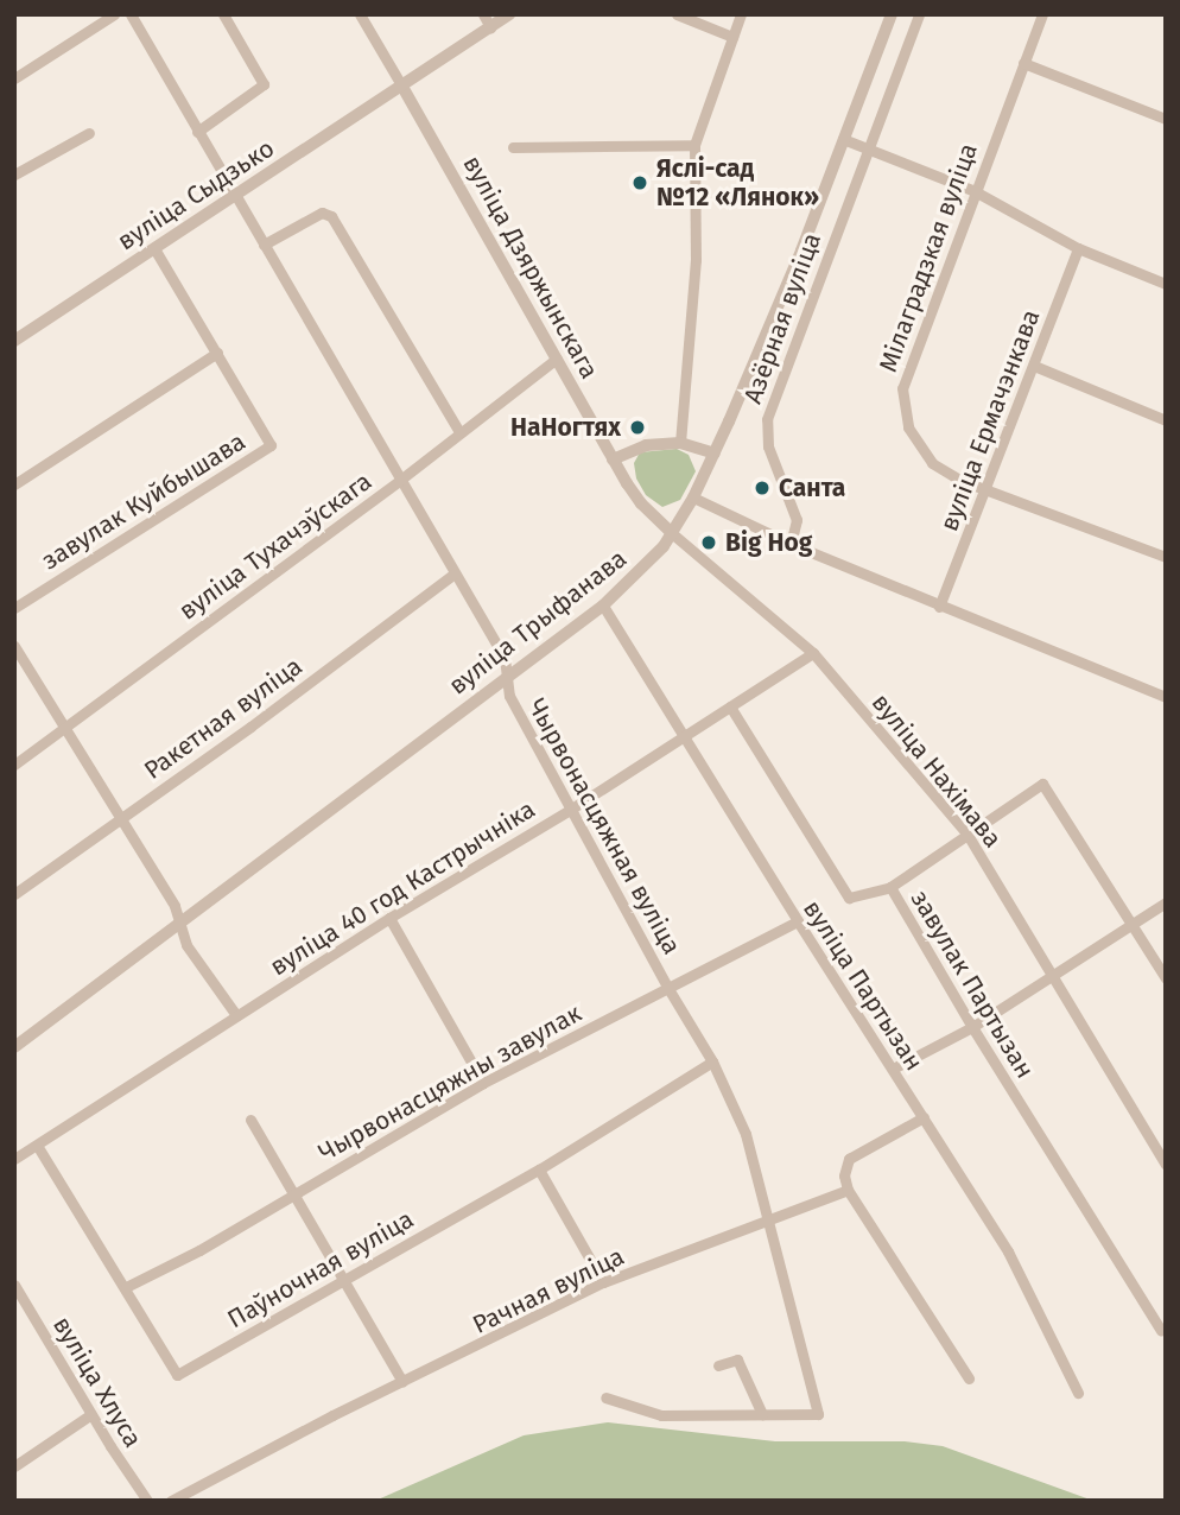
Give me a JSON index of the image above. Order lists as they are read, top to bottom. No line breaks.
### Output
{"streets":{"street":["вуліца Сыдзько","Мілаградзкая вуліца","вуліца Дзяржынскага","Азёрная вуліца","вуліца Ермачэнкава","завулак Куйбышава","вуліца Тухачэўскага","вуліца Трыфанава","Ракетная вуліца","вуліца Нахімава","Чырвонасцяжная вуліца","вуліца 40 год Кастрычніка","завулак Партызан","вуліца Партызан","Чырвонасцяжны завулак","Паўночная вуліца","Рачная вуліца","вуліца Хлуса"]},"crossings":[["вуліца Сыдзько","вуліца Дзяржынскага"],["вуліца Сыдзько","завулак Куйбышава"],["вуліца Сыдзько","Чырвонасцяжная вуліца"],["Мілаградзкая вуліца","вуліца Ермачэнкава"],["вуліца Дзяржынскага","вуліца Тухачэўскага"],["вуліца Дзяржынскага","вуліца Трыфанава"],["вуліца Дзяржынскага","вуліца Нахімава"],["вуліца Тухачэўскага","Чырвонасцяжная вуліца"],["вуліца Трыфанава","вуліца Нахімава"],["вуліца Трыфанава","Чырвонасцяжная вуліца"],["вуліца Трыфанава","вуліца Партызан"],["Ракетная вуліца","Чырвонасцяжная вуліца"],["вуліца Нахімава","вуліца 40 год Кастрычніка"],["Чырвонасцяжная вуліца","вуліца 40 год Кастрычніка"],["Чырвонасцяжная вуліца","Чырвонасцяжны завулак"],["Чырвонасцяжная вуліца","Паўночная вуліца"],["Чырвонасцяжная вуліца","Рачная вуліца"],["вуліца 40 год Кастрычніка","завулак Партызан"],["вуліца 40 год Кастрычніка","вуліца Партызан"],["вуліца 40 год Кастрычніка","Паўночная вуліца"],["вуліца Партызан","Чырвонасцяжны завулак"],["Чырвонасцяжны завулак","Паўночная вуліца"]],"places":["Яслі-сад №12 «Лянок»","НаНогтях","Санта","Big Hog"]}
